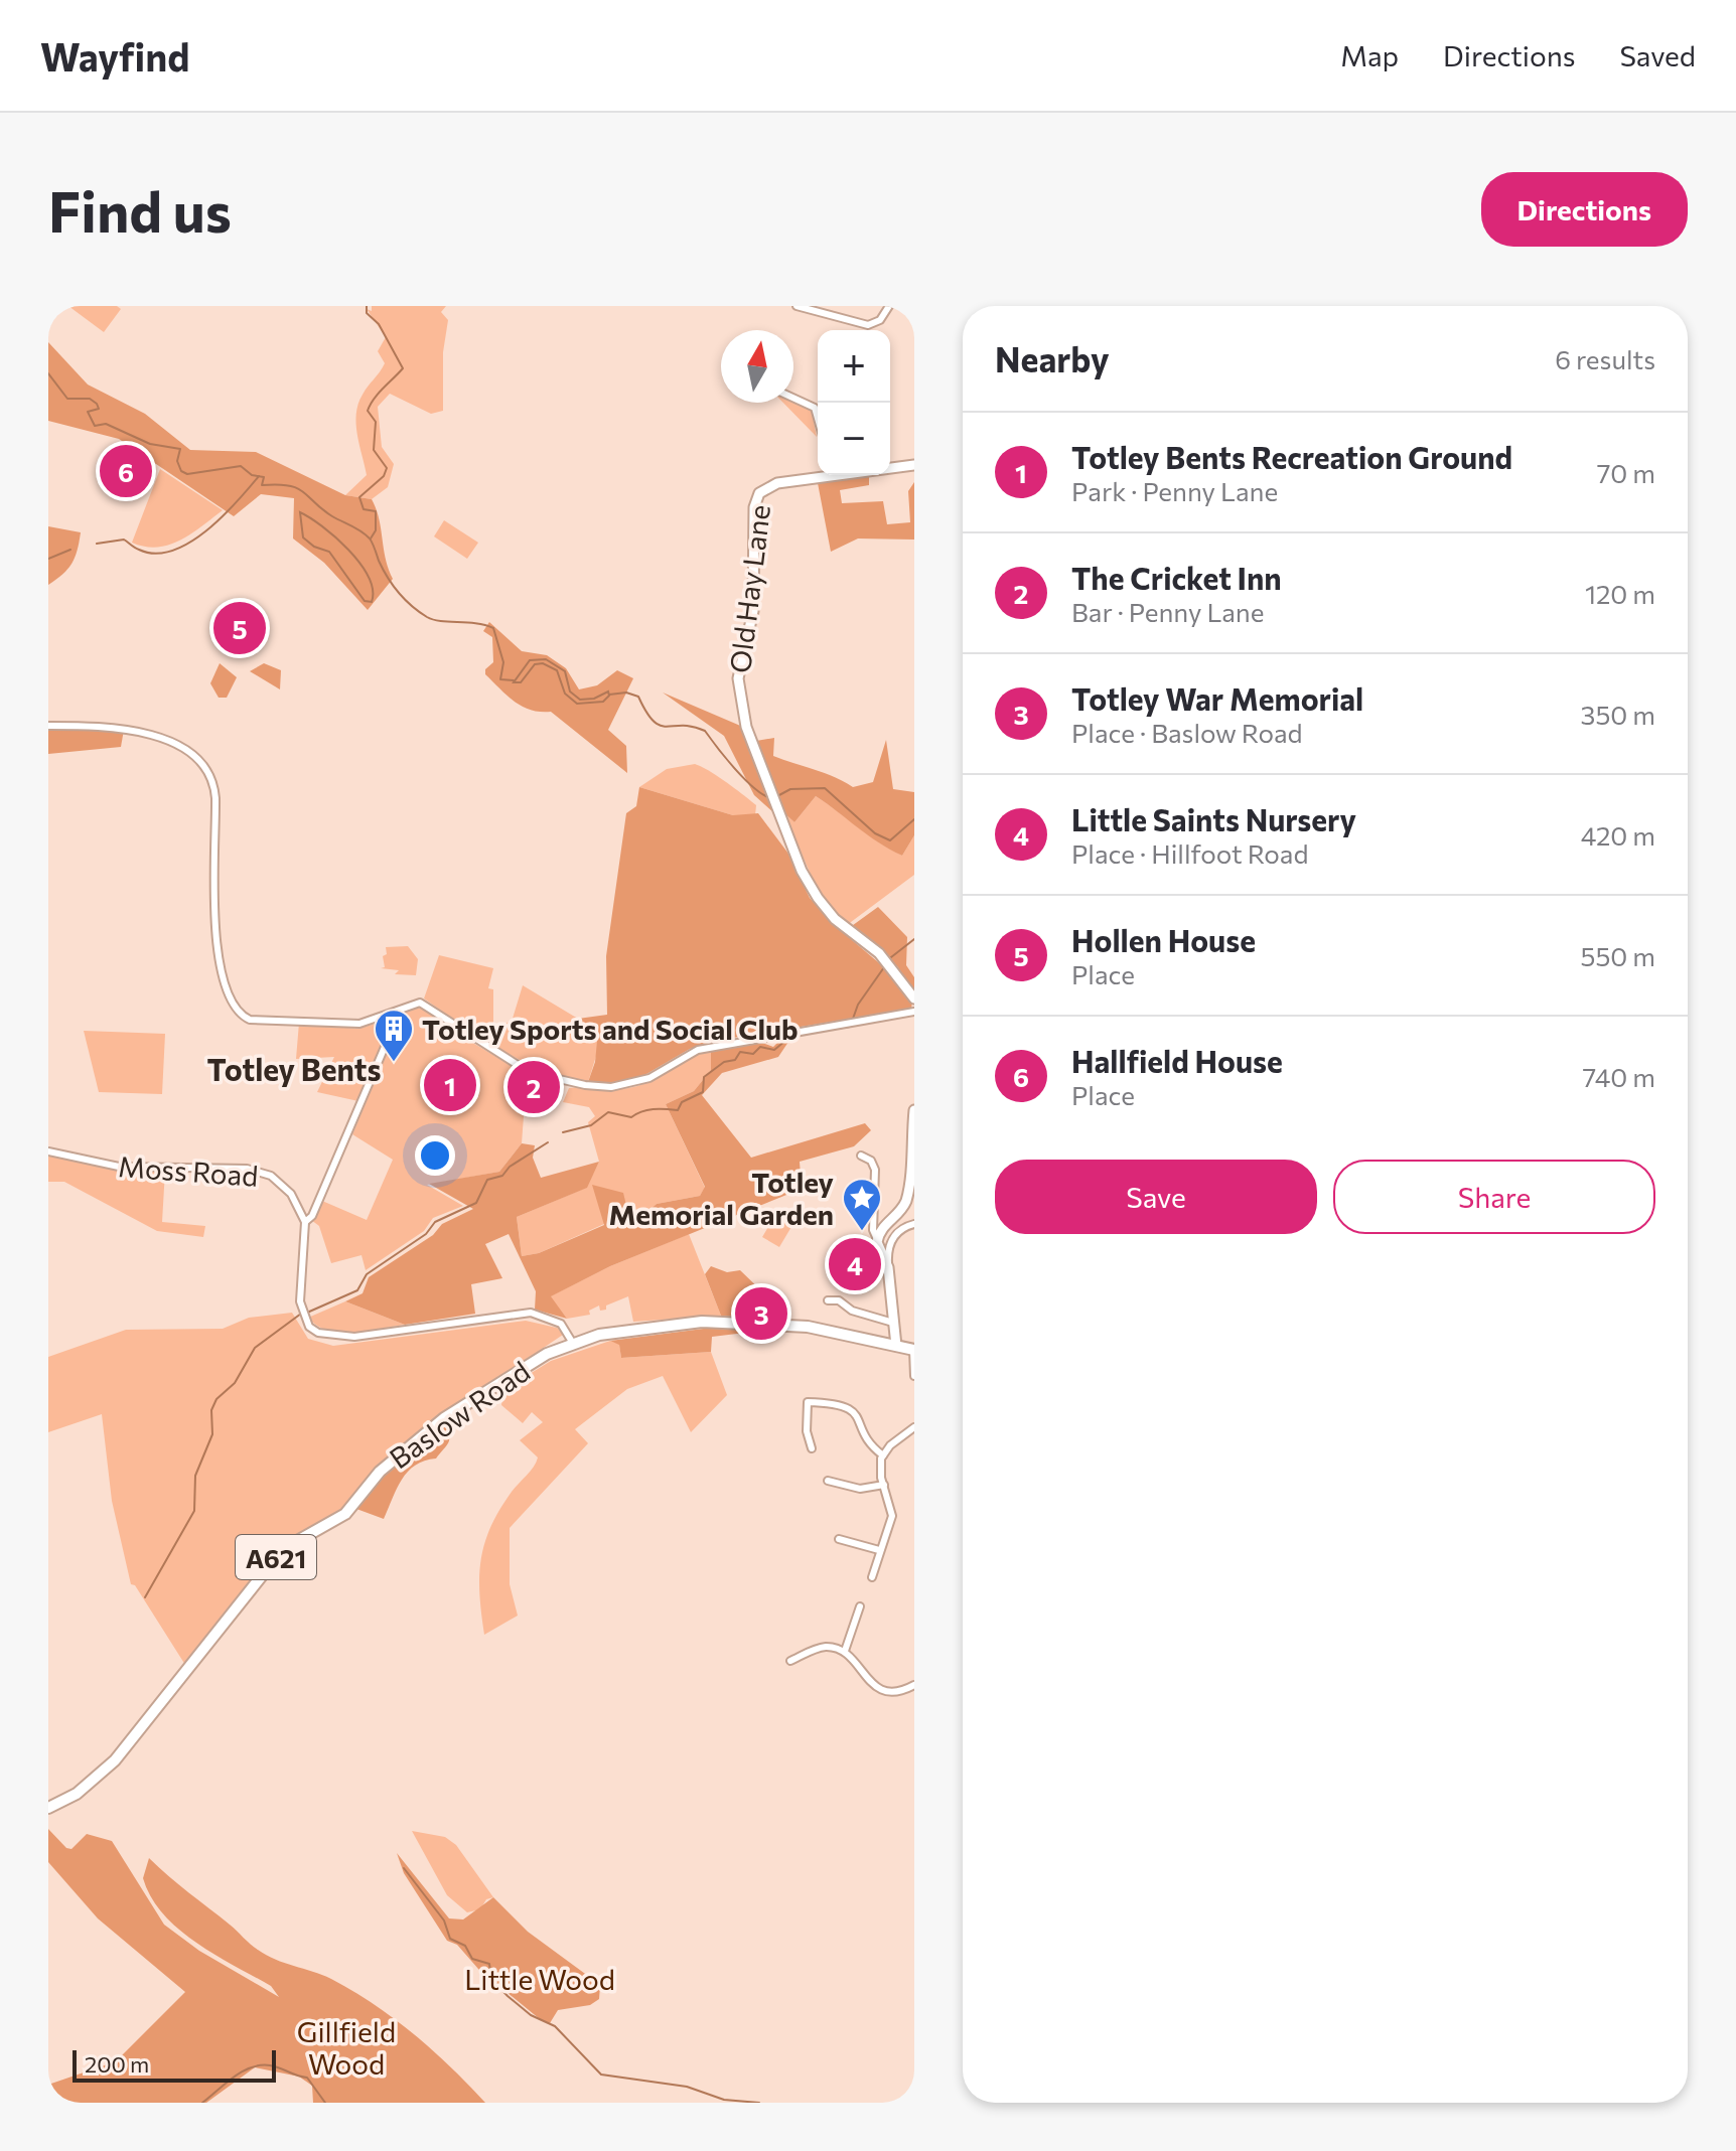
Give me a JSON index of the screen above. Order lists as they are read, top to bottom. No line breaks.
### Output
{"streets":{"main road":["Baslow Road","A621"],"street":["Old Hay Lane","Moss Road"]},"districts":["Totley Bents"],"parks":["Little Wood","Gillfield Wood"],"places":{"building":["Totley Sports and Social Club"],"place":["Totley Memorial Garden"]},"scale_bar":"200 m","north":"top","page":{"header":"Wayfind","nav":["Map","Directions","Saved"],"buttons":["Directions",["Save","Share"]],"title":"Find us","heading":["Nearby","6 results"],"map_buttons":["+","−"],"list":[{"mark":"1","name":"Totley Bents Recreation Ground","note":"Park · Penny Lane","value":"70 m"},{"mark":"2","name":"The Cricket Inn","note":"Bar · Penny Lane","value":"120 m"},{"mark":"3","name":"Totley War Memorial","note":"Place · Baslow Road","value":"350 m"},{"mark":"4","name":"Little Saints Nursery","note":"Place · Hillfoot Road","value":"420 m"},{"mark":"5","name":"Hollen House","note":"Place","value":"550 m"},{"mark":"6","name":"Hallfield House","note":"Place","value":"740 m"}],"pins":["6","5","1","2","4","3"],"scale":"200 m"}}
